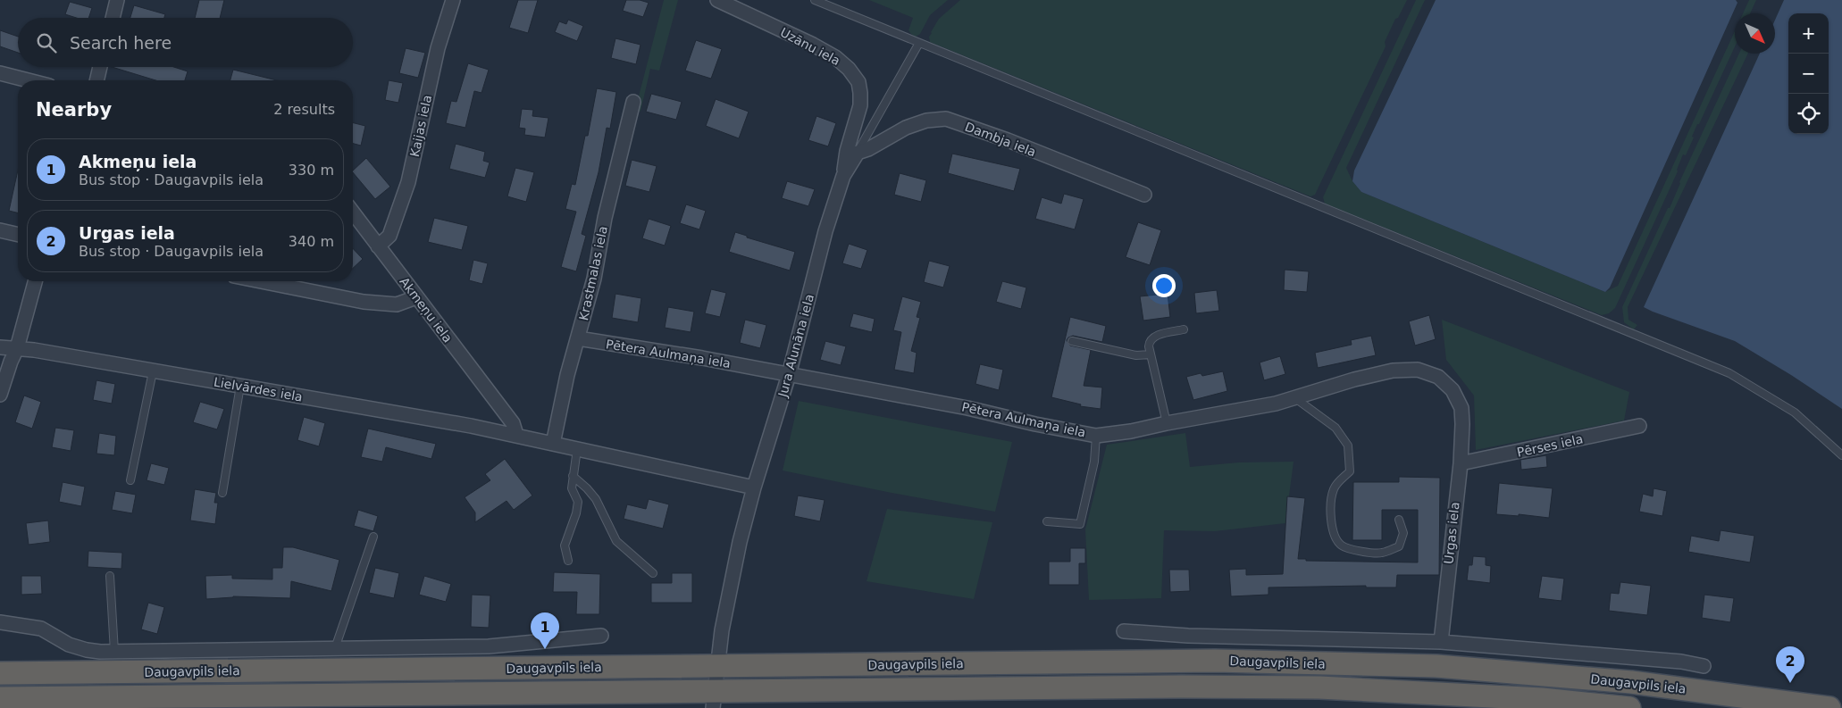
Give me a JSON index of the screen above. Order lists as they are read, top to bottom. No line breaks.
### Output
{"streets":{"highway":["Daugavpils iela"],"street":["Uzānu iela","Kaijas iela","Dambja iela","Krastmalas iela","Akmeņu iela","Jura Alunāna iela","Pētera Aulmaņa iela","Lielvārdes iela","Pērses iela","Urgas iela"]},"crossings":[["Uzānu iela","Jura Alunāna iela"],["Kaijas iela","Akmeņu iela"],["Dambja iela","Jura Alunāna iela"],["Krastmalas iela","Pētera Aulmaņa iela"],["Akmeņu iela","Lielvārdes iela"],["Jura Alunāna iela","Pētera Aulmaņa iela"],["Jura Alunāna iela","Daugavpils iela"],["Pētera Aulmaņa iela","Urgas iela"],["Pērses iela","Urgas iela"]],"north":"bottom right","page":{"map_buttons":["+","−"],"search":"Search here","heading":["Nearby","2 results"],"list":[{"mark":"1","name":"Akmeņu iela","note":"Bus stop · Daugavpils iela","value":"330 m"},{"mark":"2","name":"Urgas iela","note":"Bus stop · Daugavpils iela","value":"340 m"}],"pins":["1","2"]}}
